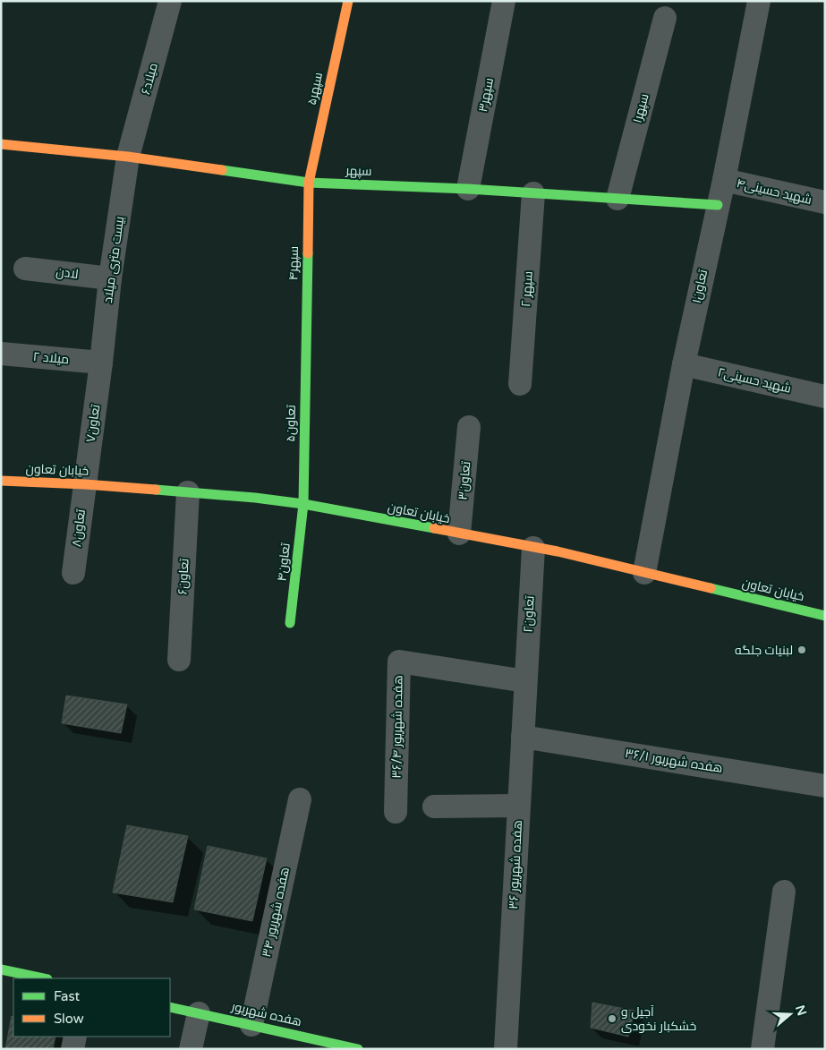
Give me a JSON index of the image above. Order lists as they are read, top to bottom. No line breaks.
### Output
{"streets":{"street":["میلاد۶","سپهر۵","سپهر۳","سپهر۱","سپهر","شهید حسینی۴","بیست متری میلاد","سپهر۴","لادن","تعاون۱","سپهر ۲","میلاد ۲","شهید حسینی۲","تعاون۷","تعاون۵","خیابان تعاون","تعاون۳","تعاون۸","تعاون۴","تعاون۶","تعاون۲","هفده شهریور ۳۶/۴","هفده شهریور ۳۶/۱","هفده شهریور ۳۶","هفده شهریور ۳۴","هفده شهریور"]},"crossings":[["میلاد۶","سپهر"],["میلاد۶","بیست متری میلاد"],["سپهر۵","سپهر"],["سپهر۵","سپهر۴"],["سپهر۳","سپهر"],["سپهر۱","سپهر"],["سپهر","بیست متری میلاد"],["سپهر","سپهر۴"],["سپهر","تعاون۱"],["سپهر","سپهر ۲"],["شهید حسینی۴","تعاون۱"],["بیست متری میلاد","لادن"],["بیست متری میلاد","میلاد ۲"],["بیست متری میلاد","تعاون۷"],["سپهر۴","تعاون۵"],["تعاون۱","شهید حسینی۲"],["تعاون۱","خیابان تعاون"],["میلاد ۲","تعاون۷"],["تعاون۷","خیابان تعاون"],["تعاون۷","تعاون۸"],["تعاون۵","خیابان تعاون"],["تعاون۵","تعاون۴"],["خیابان تعاون","تعاون۳"],["خیابان تعاون","تعاون۸"],["خیابان تعاون","تعاون۴"],["خیابان تعاون","تعاون۶"],["خیابان تعاون","تعاون۲"],["تعاون۲","هفده شهریور ۳۶/۴"],["تعاون۲","هفده شهریور ۳۶"],["هفده شهریور ۳۶/۴","هفده شهریور ۳۶"],["هفده شهریور ۳۶/۱","هفده شهریور ۳۶"],["هفده شهریور ۳۴","هفده شهریور"]],"places":["لبنیات جلگه","آجیل و خشکبار نخودی"],"legend":["Fast","Slow"],"north":"right"}
